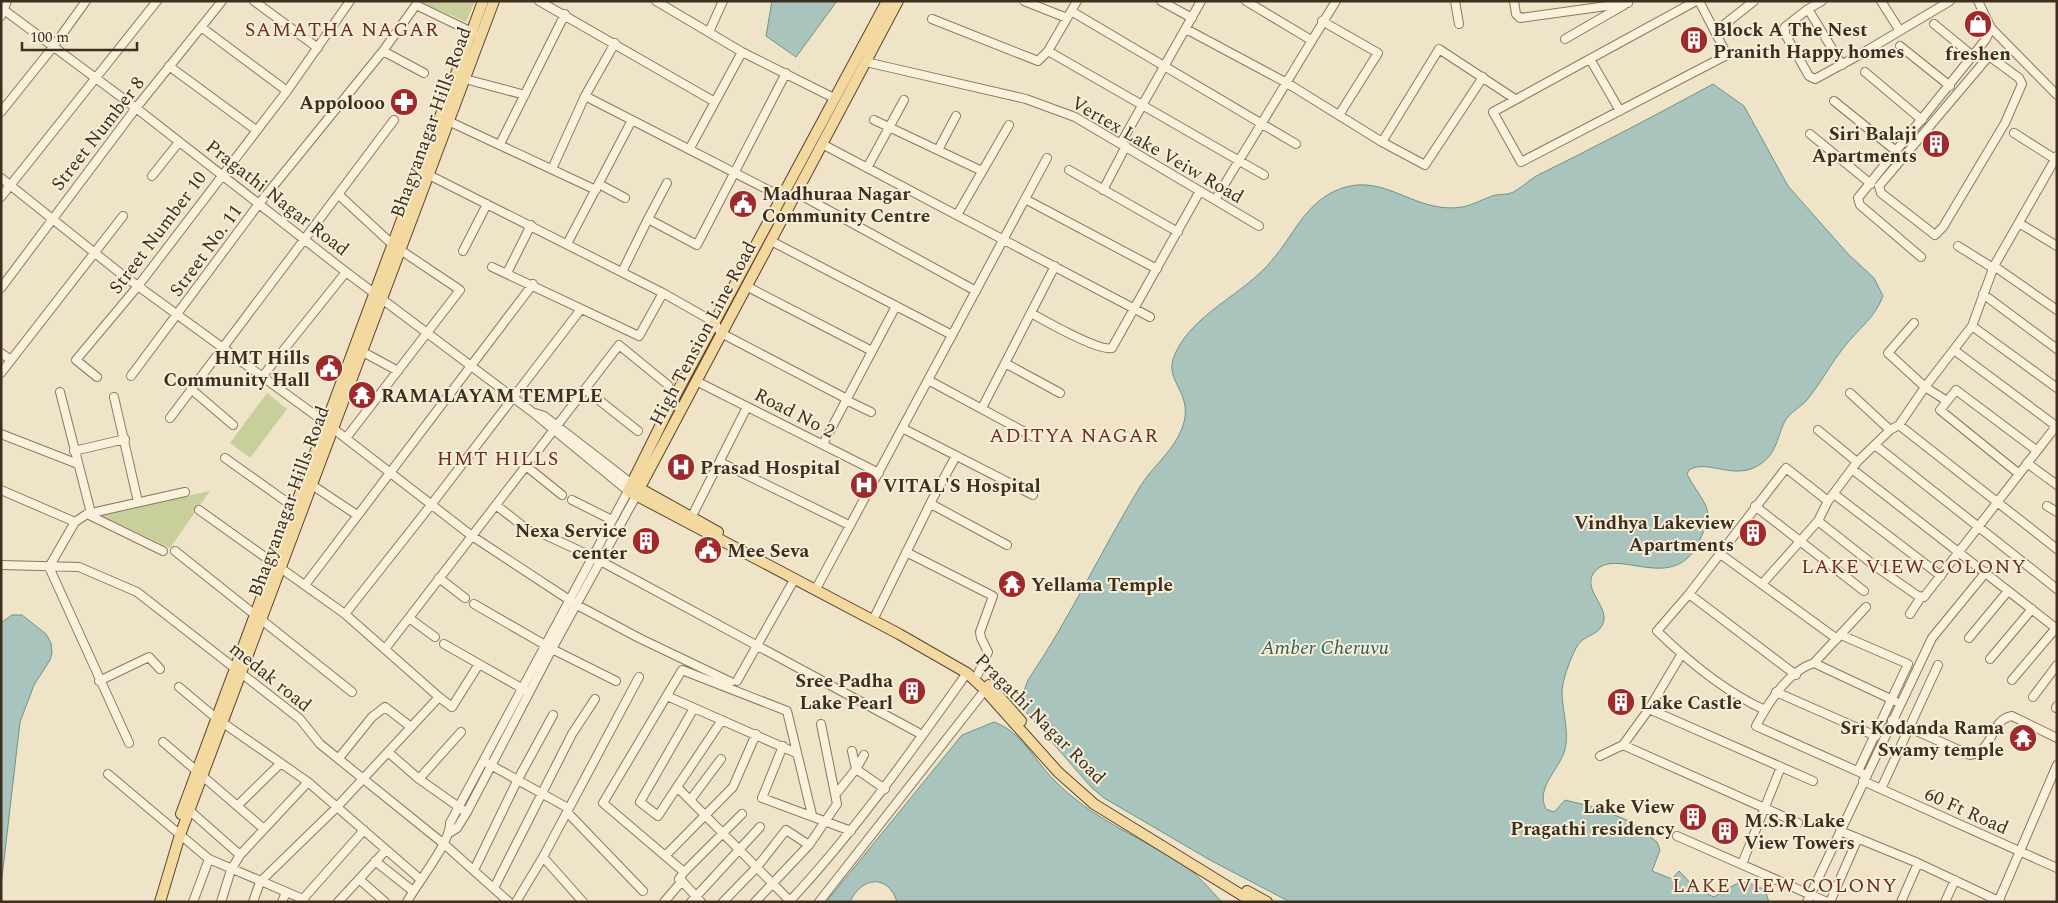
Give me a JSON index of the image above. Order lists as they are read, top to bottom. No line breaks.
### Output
{"streets":{"main road":["Bhagyanagar Hills Road","Pragathi Nagar Road","High Tension Line Road"],"street":["Street Number 8","Vertex Lake Veiw Road","Street Number 10","Street No. 11","Road No 2","medak road","60 Ft Road"]},"crossings":[["Bhagyanagar Hills Road","Pragathi Nagar Road"],["Bhagyanagar Hills Road","medak road"],["Street Number 8","Pragathi Nagar Road"],["Vertex Lake Veiw Road","High Tension Line Road"],["Pragathi Nagar Road","Street Number 10"],["Pragathi Nagar Road","Street No. 11"],["Pragathi Nagar Road","High Tension Line Road"],["High Tension Line Road","Road No 2"]],"districts":["SAMATHA NAGAR","ADITYA NAGAR","HMT HILLS","LAKE VIEW COLONY","LAKE VIEW COLONY"],"water":["Amber Cheruvu"],"places":{"shop":["freshen"],"building":["Block A The Nest Pranith Happy homes","Siri Balaji Apartments","Vindhya Lakeview Apartments","Nexa Service center","Sree Padha Lake Pearl","Lake Castle","Lake View Pragathi residency","M.S.R Lake View Towers"],"pharmacy":["Appolooo"],"public building":["Madhuraa Nagar Community Centre","HMT Hills Community Hall","Mee Seva"],"temple":["RAMALAYAM TEMPLE","Yellama Temple","Sri Kodanda Rama Swamy temple"],"hospital":["Prasad Hospital","VITAL'S Hospital"]},"scale_bar":"100 m"}
